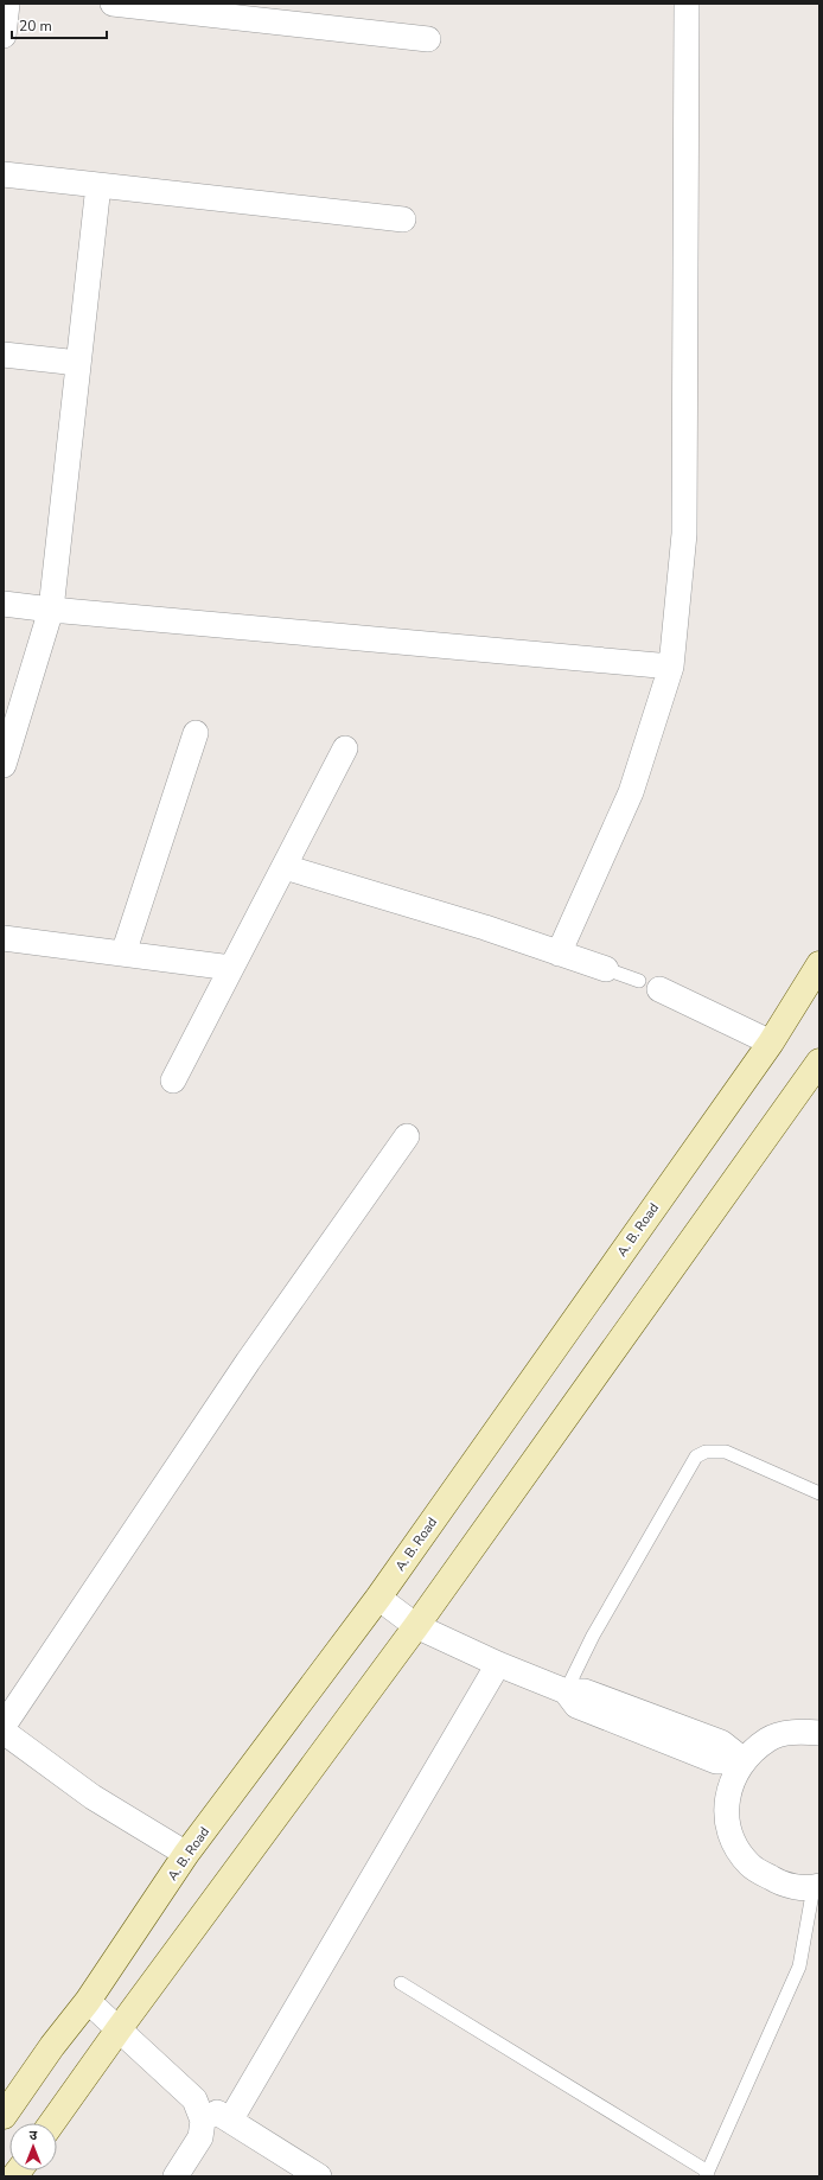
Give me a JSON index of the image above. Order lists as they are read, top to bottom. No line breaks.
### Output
{"streets":{"main road":["A. B. Road"]},"scale_bar":"20 m","north":"top"}
